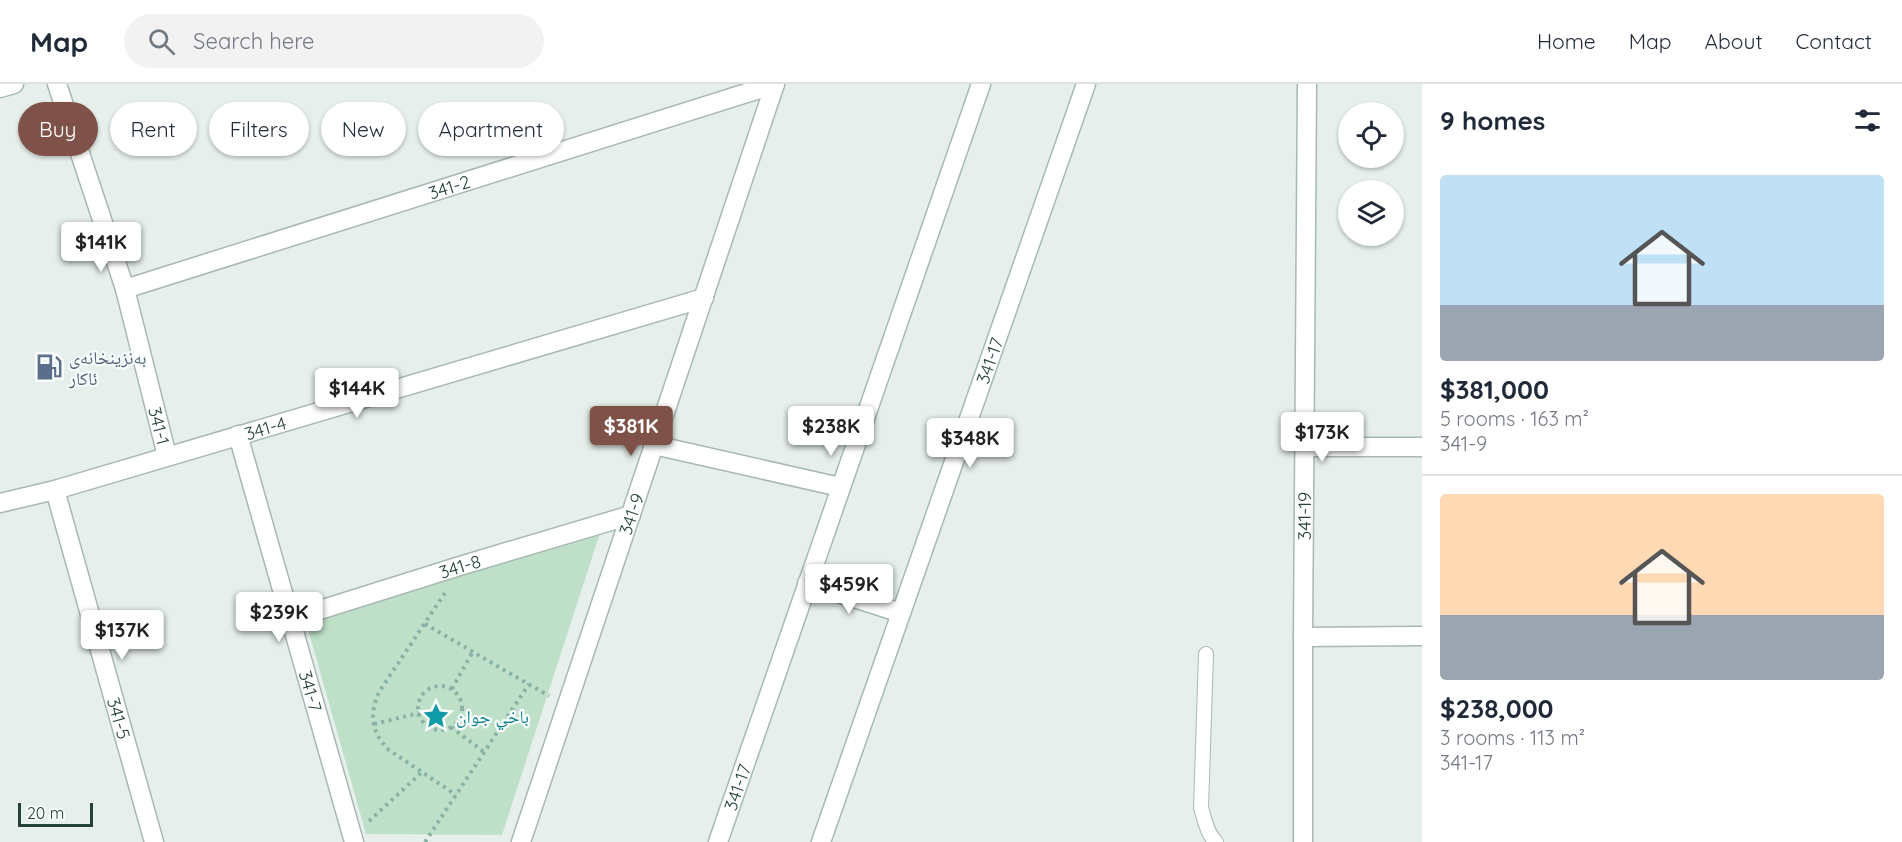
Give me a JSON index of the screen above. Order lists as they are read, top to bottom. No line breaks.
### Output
{"streets":{"street":["341-2","341-17","341-1","341-4","341-9","341-19","341-8","341-7","341-5"]},"crossings":[["341-2","341-1"],["341-2","341-9"],["341-1","341-4"],["341-4","341-9"],["341-4","341-7"],["341-4","341-5"],["341-9","341-8"],["341-8","341-7"]],"places":{"fuel station":["بەنزینخانەی ئاکار"],"place":["باخي جوان"]},"scale_bar":"20 m","page":{"header":"Map","search":"Search here","nav":["Home","Map","About","Contact"],"heading":"9 homes","chip":["Buy","Rent","Filters","New","Apartment"],"list":[{"name":"$381,000","note":"5 rooms · 163 m² · 341-9"},{"name":"$238,000","note":"3 rooms · 113 m² · 341-17"}],"price":["$141K","$144K","$381K","$238K","$173K","$348K","$459K","$239K","$137K"],"scale":"20 m"}}
